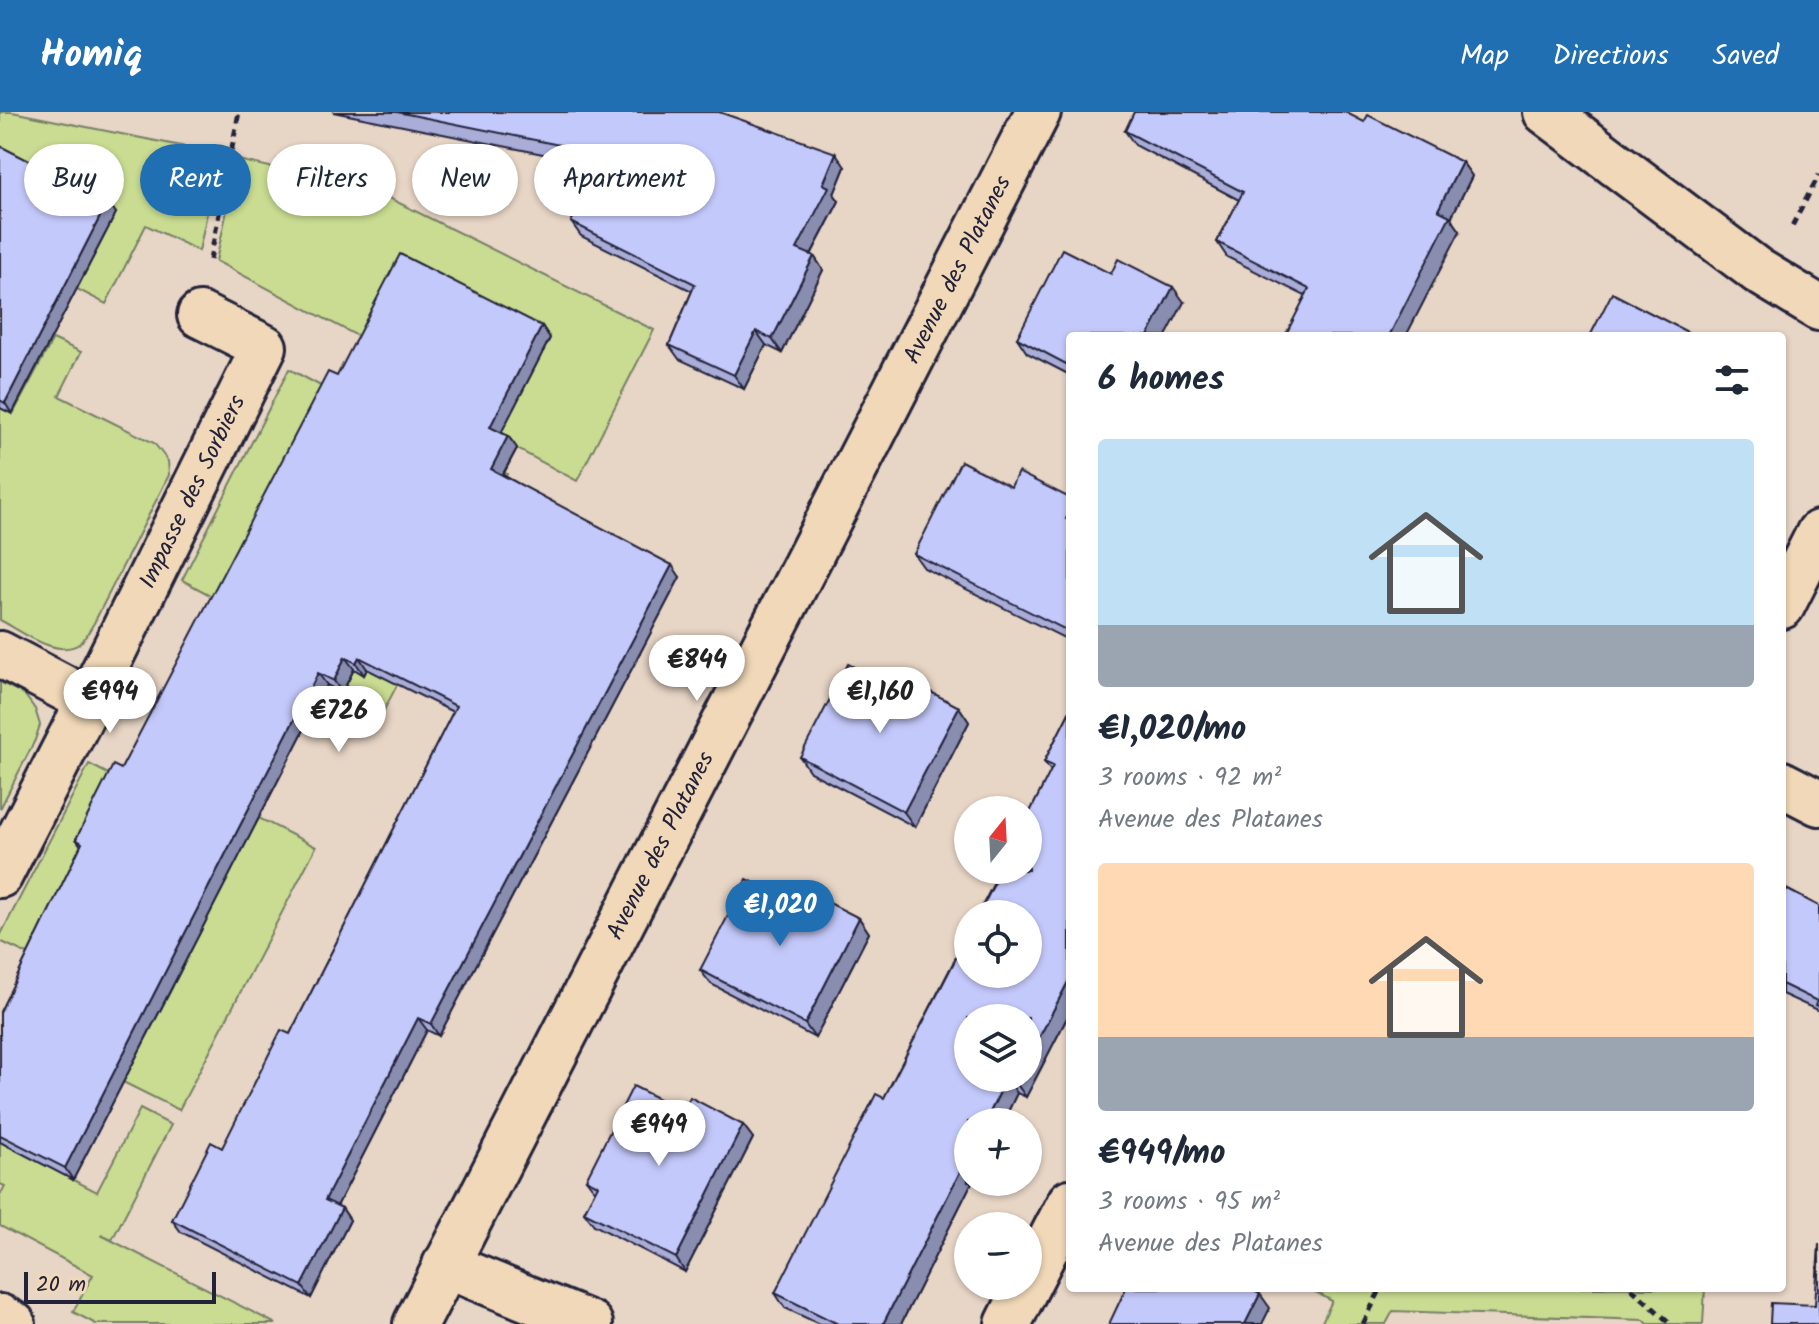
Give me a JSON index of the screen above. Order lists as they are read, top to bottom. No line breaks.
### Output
{"streets":{"street":["Avenue des Platanes","Impasse des Sorbiers"]},"scale_bar":"20 m","north":"top","page":{"header":"Homiq","nav":["Map","Directions","Saved"],"chip":["Buy","Rent","Filters","New","Apartment"],"heading":"6 homes","list":[{"name":"€1,020/mo","note":"3 rooms · 92 m² · Avenue des Platanes"},{"name":"€949/mo","note":"3 rooms · 95 m² · Avenue des Platanes"}],"price":["€844","€994","€1,160","€726","€1,020","€949"],"map_buttons":["+","−"],"scale":"20 m"}}
